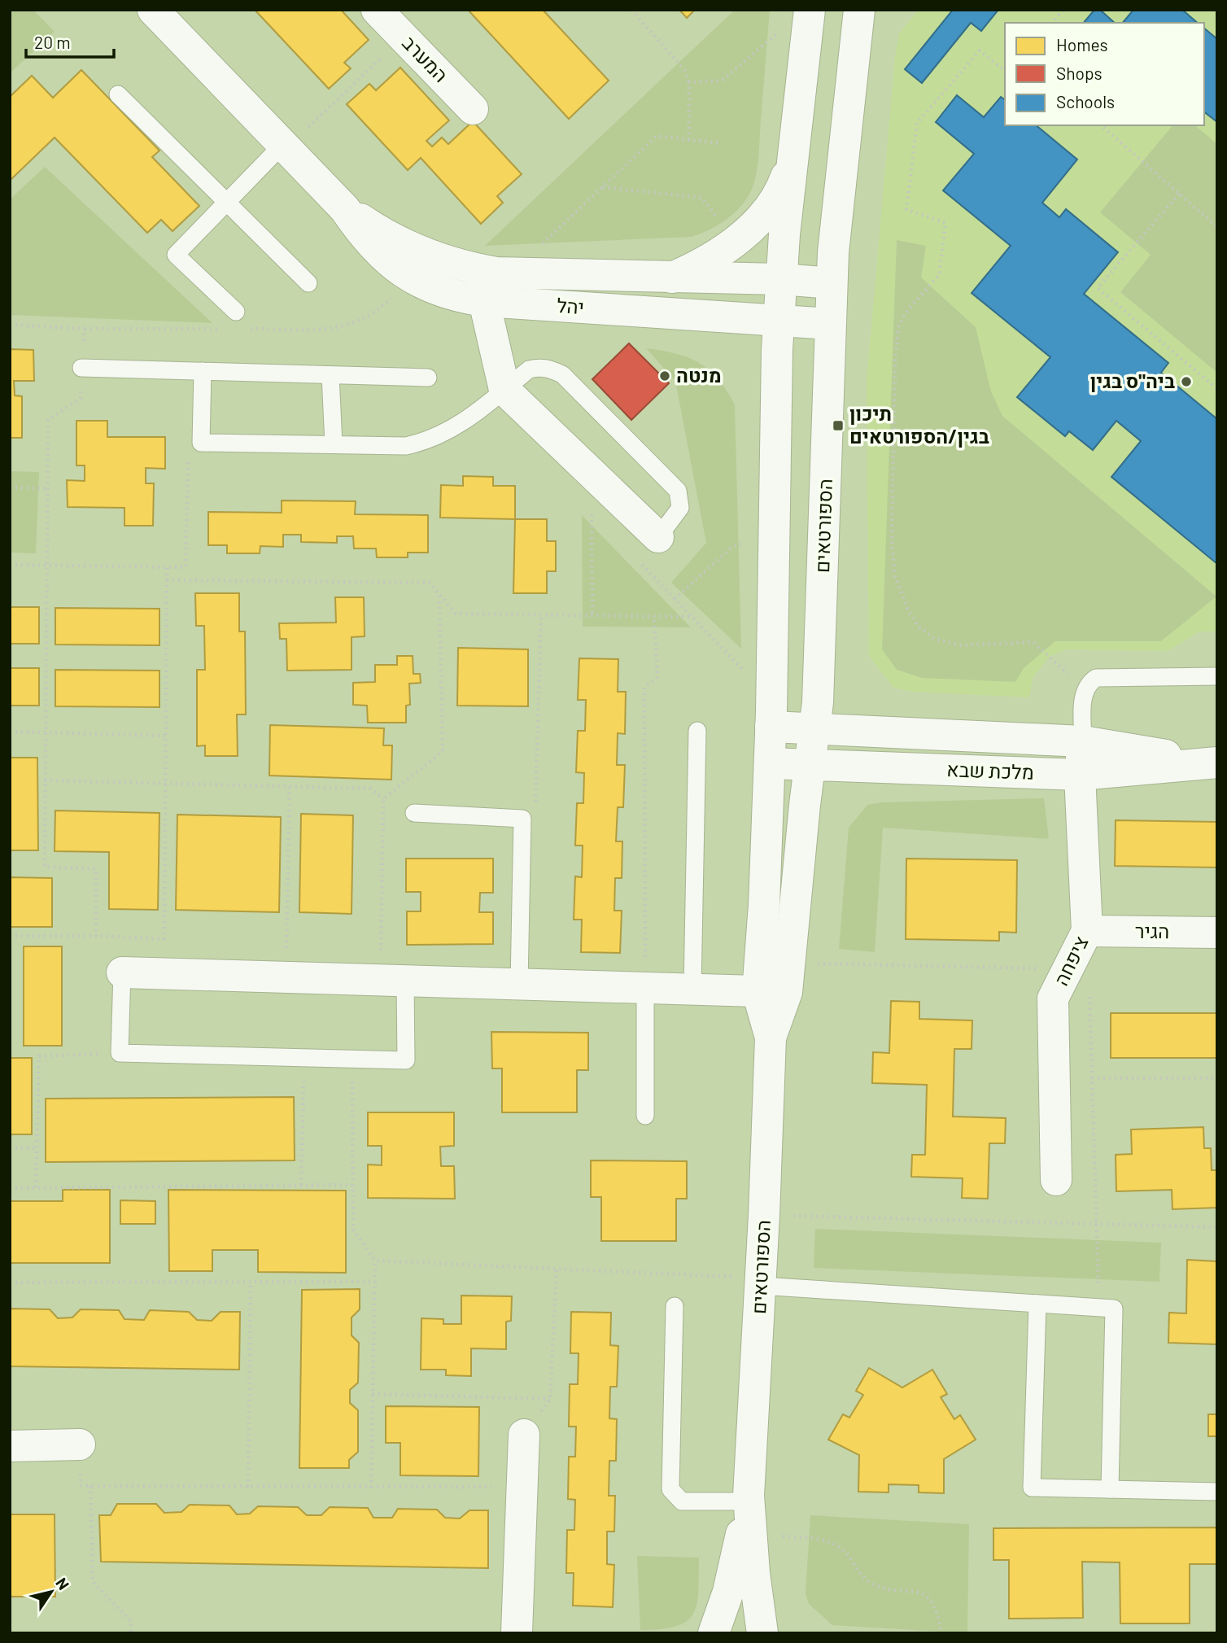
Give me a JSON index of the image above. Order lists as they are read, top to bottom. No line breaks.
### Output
{"streets":{"street":["המערב","יהל","הספורטאים","מלכת שבא","הגיר","ציפחה"]},"crossings":[["יהל","הספורטאים"],["הספורטאים","מלכת שבא"],["מלכת שבא","ציפחה"],["הגיר","ציפחה"]],"places":{"other":["מנטה","ביה\"ס בגין"],"transit":["תיכון בגין/הספורטאים"]},"legend":["Homes","Shops","Schools"],"scale_bar":"20 m","north":"top right"}
